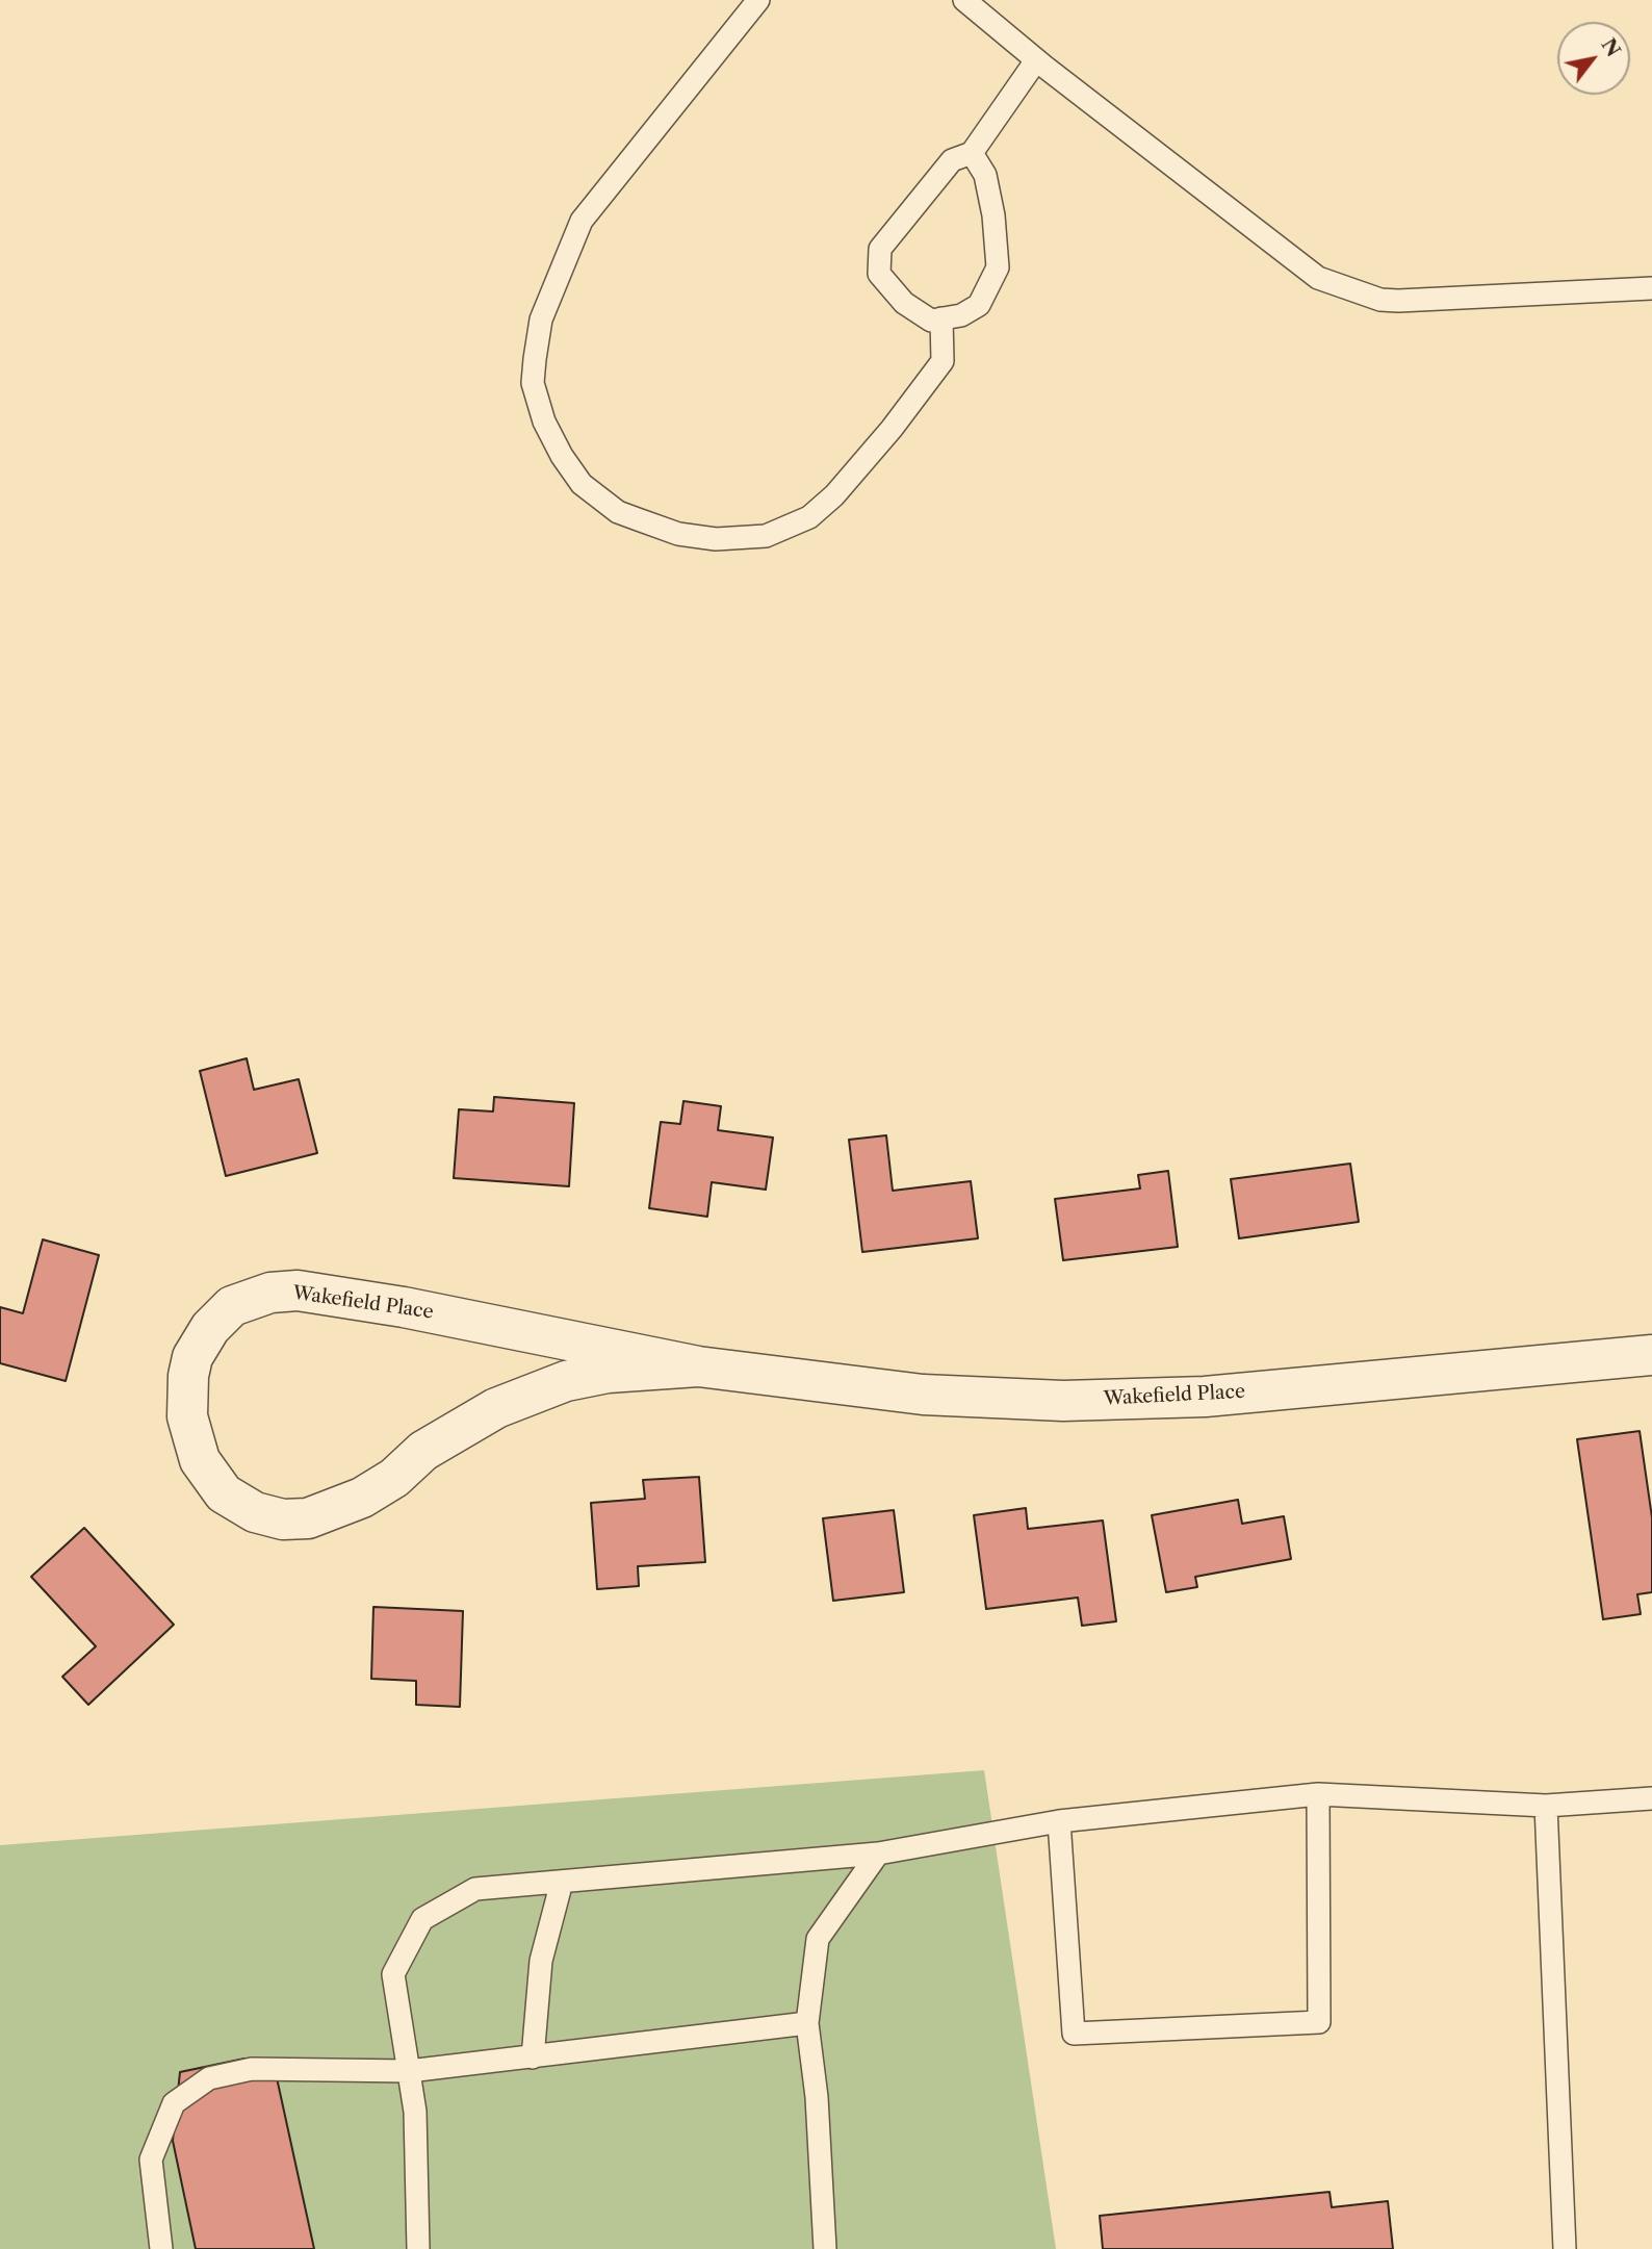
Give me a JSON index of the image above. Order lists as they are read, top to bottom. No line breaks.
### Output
{"streets":{"street":["Wakefield Place"]},"north":"top right"}
